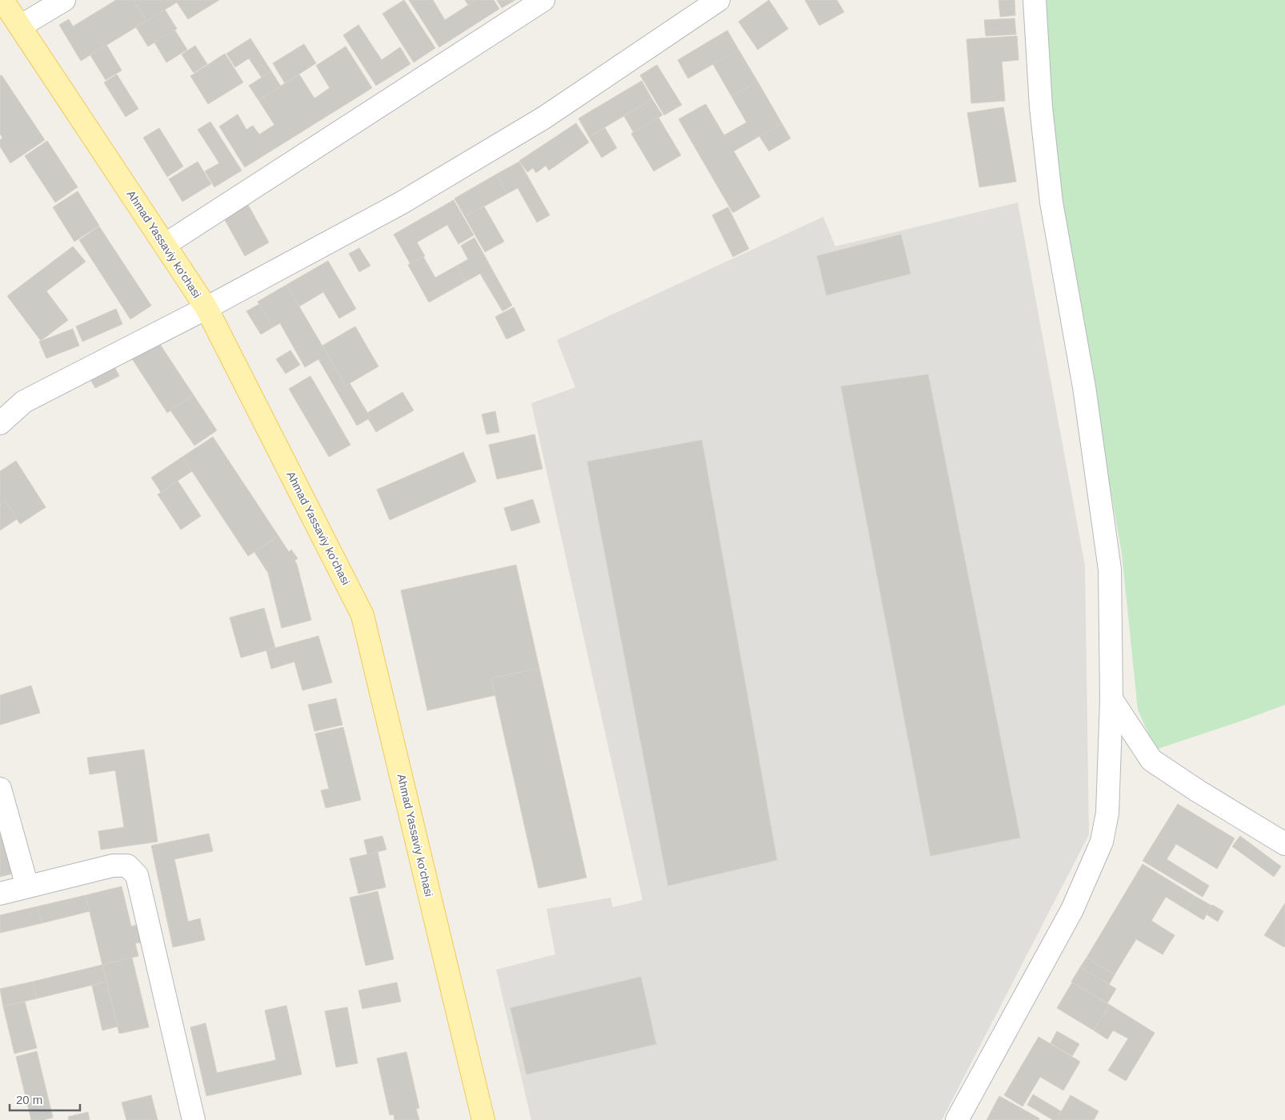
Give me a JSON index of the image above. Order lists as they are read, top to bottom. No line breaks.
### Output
{"streets":{"main road":["Ahmad Yassaviy ko'chasi"]},"scale_bar":"20 m"}
